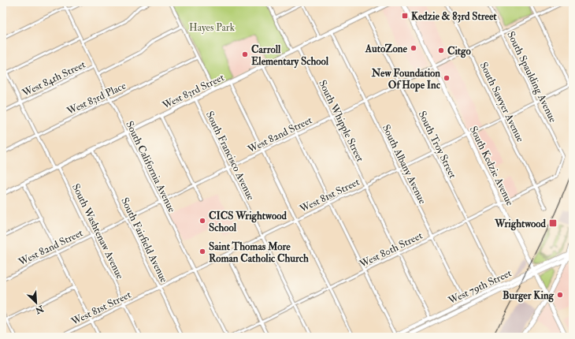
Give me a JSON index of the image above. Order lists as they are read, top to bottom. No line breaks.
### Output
{"streets":{"main road":["South Kedzie Avenue","West 79th Street"],"street":["South Spaulding Avenue","West 84th Street","West 83rd Street","West 83rd Place","South Sawyer Avenue","South Whipple Street","West 82nd Street","South Troy Street","South Francisco Avenue","South Albany Avenue","South California Avenue","West 81st Street","South Washtenaw Avenue","South Fairfield Avenue","West 80th Street"]},"crossings":[["South Spaulding Avenue","West 82nd Street"],["South Spaulding Avenue","West 81st Street"],["South Spaulding Avenue","West 80th Street"],["West 84th Street","South California Avenue"],["West 83rd Street","South Whipple Street"],["West 83rd Street","South Troy Street"],["West 83rd Street","South Francisco Avenue"],["West 83rd Street","South Albany Avenue"],["West 83rd Street","South California Avenue"],["West 83rd Street","South Washtenaw Avenue"],["West 83rd Street","South Fairfield Avenue"],["West 83rd Place","South California Avenue"],["South Sawyer Avenue","West 82nd Street"],["South Sawyer Avenue","West 81st Street"],["South Sawyer Avenue","West 80th Street"],["South Whipple Street","West 82nd Street"],["South Whipple Street","West 81st Street"],["South Whipple Street","West 80th Street"],["South Whipple Street","West 79th Street"],["West 82nd Street","South Troy Street"],["West 82nd Street","South Francisco Avenue"],["West 82nd Street","South Albany Avenue"],["West 82nd Street","South Kedzie Avenue"],["West 82nd Street","South California Avenue"],["West 82nd Street","South Washtenaw Avenue"],["West 82nd Street","South Fairfield Avenue"],["South Troy Street","West 81st Street"],["South Troy Street","West 80th Street"],["South Francisco Avenue","West 81st Street"],["South Francisco Avenue","West 80th Street"],["South Albany Avenue","West 81st Street"],["South Albany Avenue","West 80th Street"],["South Albany Avenue","West 79th Street"],["South Kedzie Avenue","West 81st Street"],["South Kedzie Avenue","West 80th Street"],["South Kedzie Avenue","West 79th Street"],["South California Avenue","West 81st Street"],["West 81st Street","South Washtenaw Avenue"],["West 81st Street","South Fairfield Avenue"]],"parks":["Hayes Park"],"places":{"transit":["Kedzie & 83rd Street","Wrightwood"],"other":["AutoZone","Citgo","Carroll Elementary School","New Foundation Of Hope Inc","CICS Wrightwood School","Saint Thomas More Roman Catholic Church","Burger King"]},"north":"bottom right"}
